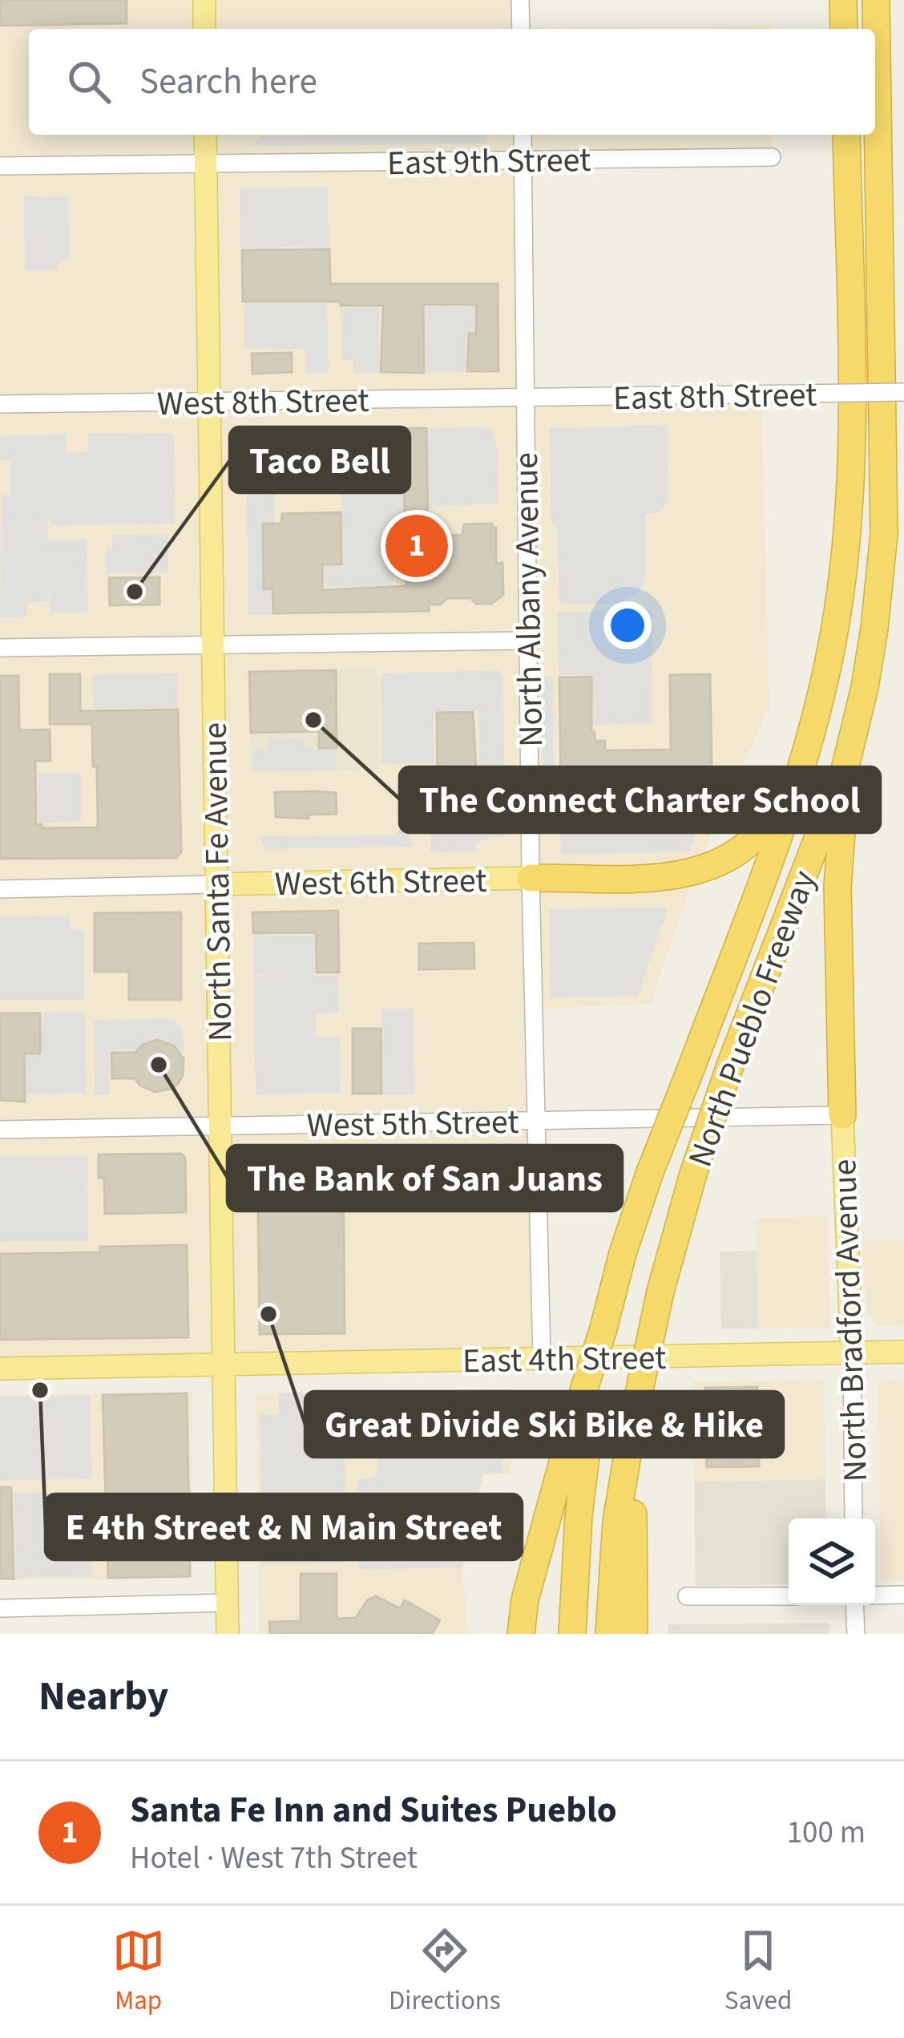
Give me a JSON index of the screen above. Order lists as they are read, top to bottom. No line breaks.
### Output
{"streets":{"highway":["North Pueblo Freeway"],"main road":["West 6th Street","North Santa Fe Avenue","North Bradford Avenue","East 4th Street"],"street":["East 9th Street","East 8th Street","West 8th Street","North Albany Avenue","West 5th Street"]},"crossings":[["East 9th Street","North Albany Avenue"],["East 9th Street","North Santa Fe Avenue"],["East 8th Street","West 8th Street"],["East 8th Street","North Albany Avenue"],["West 8th Street","North Albany Avenue"],["West 8th Street","North Santa Fe Avenue"],["North Albany Avenue","West 6th Street"],["North Albany Avenue","West 5th Street"],["North Albany Avenue","East 4th Street"],["West 6th Street","North Santa Fe Avenue"],["North Santa Fe Avenue","West 5th Street"],["North Santa Fe Avenue","East 4th Street"],["West 5th Street","North Bradford Avenue"],["North Bradford Avenue","East 4th Street"]],"places":["Taco Bell","The Connect Charter School","The Bank of San Juans","Great Divide Ski Bike & Hike","E 4th Street & N Main Street"],"page":{"search":"Search here","pins":"1","heading":"Nearby","list":[{"mark":"1","name":"Santa Fe Inn and Suites Pueblo","note":"Hotel · West 7th Street","value":"100 m"}],"nav":["Map","Directions","Saved"]}}
